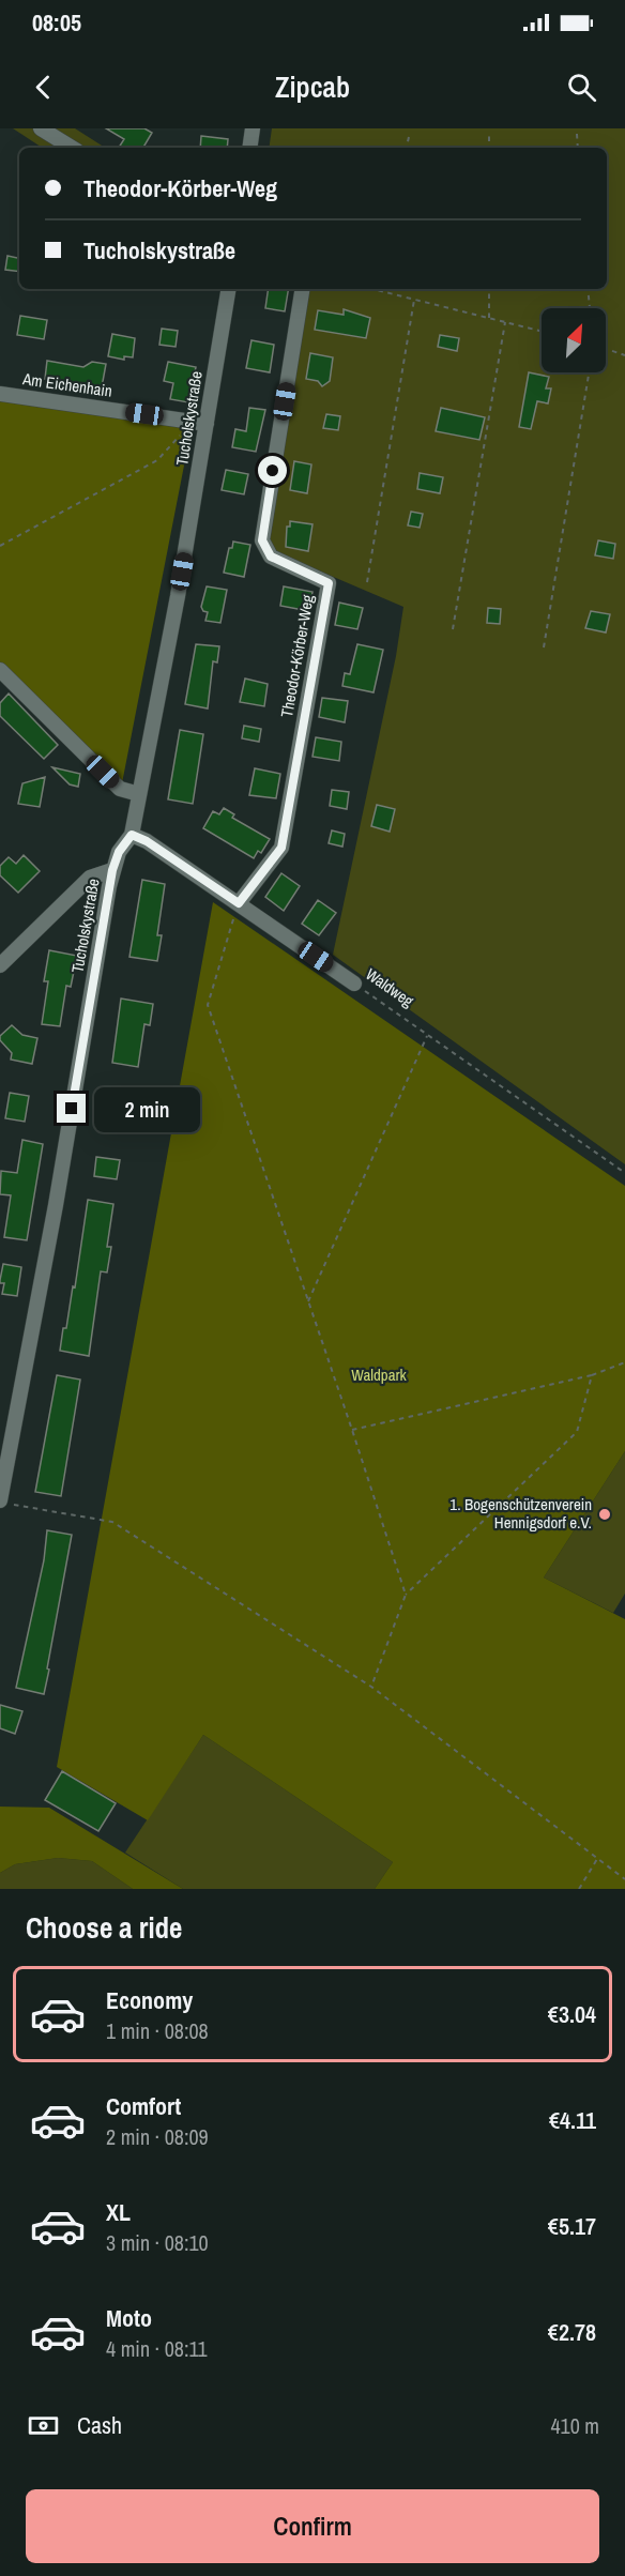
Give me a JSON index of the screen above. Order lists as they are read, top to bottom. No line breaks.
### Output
{"streets":{"street":["Am Eichenhain","Tucholskystraße","Theodor-Körber-Weg","Waldweg"]},"crossings":[["Am Eichenhain","Tucholskystraße"],["Tucholskystraße","Waldweg"],["Theodor-Körber-Weg","Waldweg"]],"parks":["Waldpark"],"places":["1. Bogenschützenverein Hennigsdorf e.V."],"north":"top right","page":{"status":"08:05","header":"Zipcab","banner":["Theodor-Körber-Weg","Tucholskystraße"],"bubble":"2 min","heading":"Choose a ride","list":[{"name":"Economy","note":"1 min · 08:08","value":"€3.04"},{"name":"Comfort","note":"2 min · 08:09","value":"€4.11"},{"name":"XL","note":"3 min · 08:10","value":"€5.17"},{"name":"Moto","note":"4 min · 08:11","value":"€2.78"}],"pay":["Cash","410 m"],"buttons":"Confirm"}}
